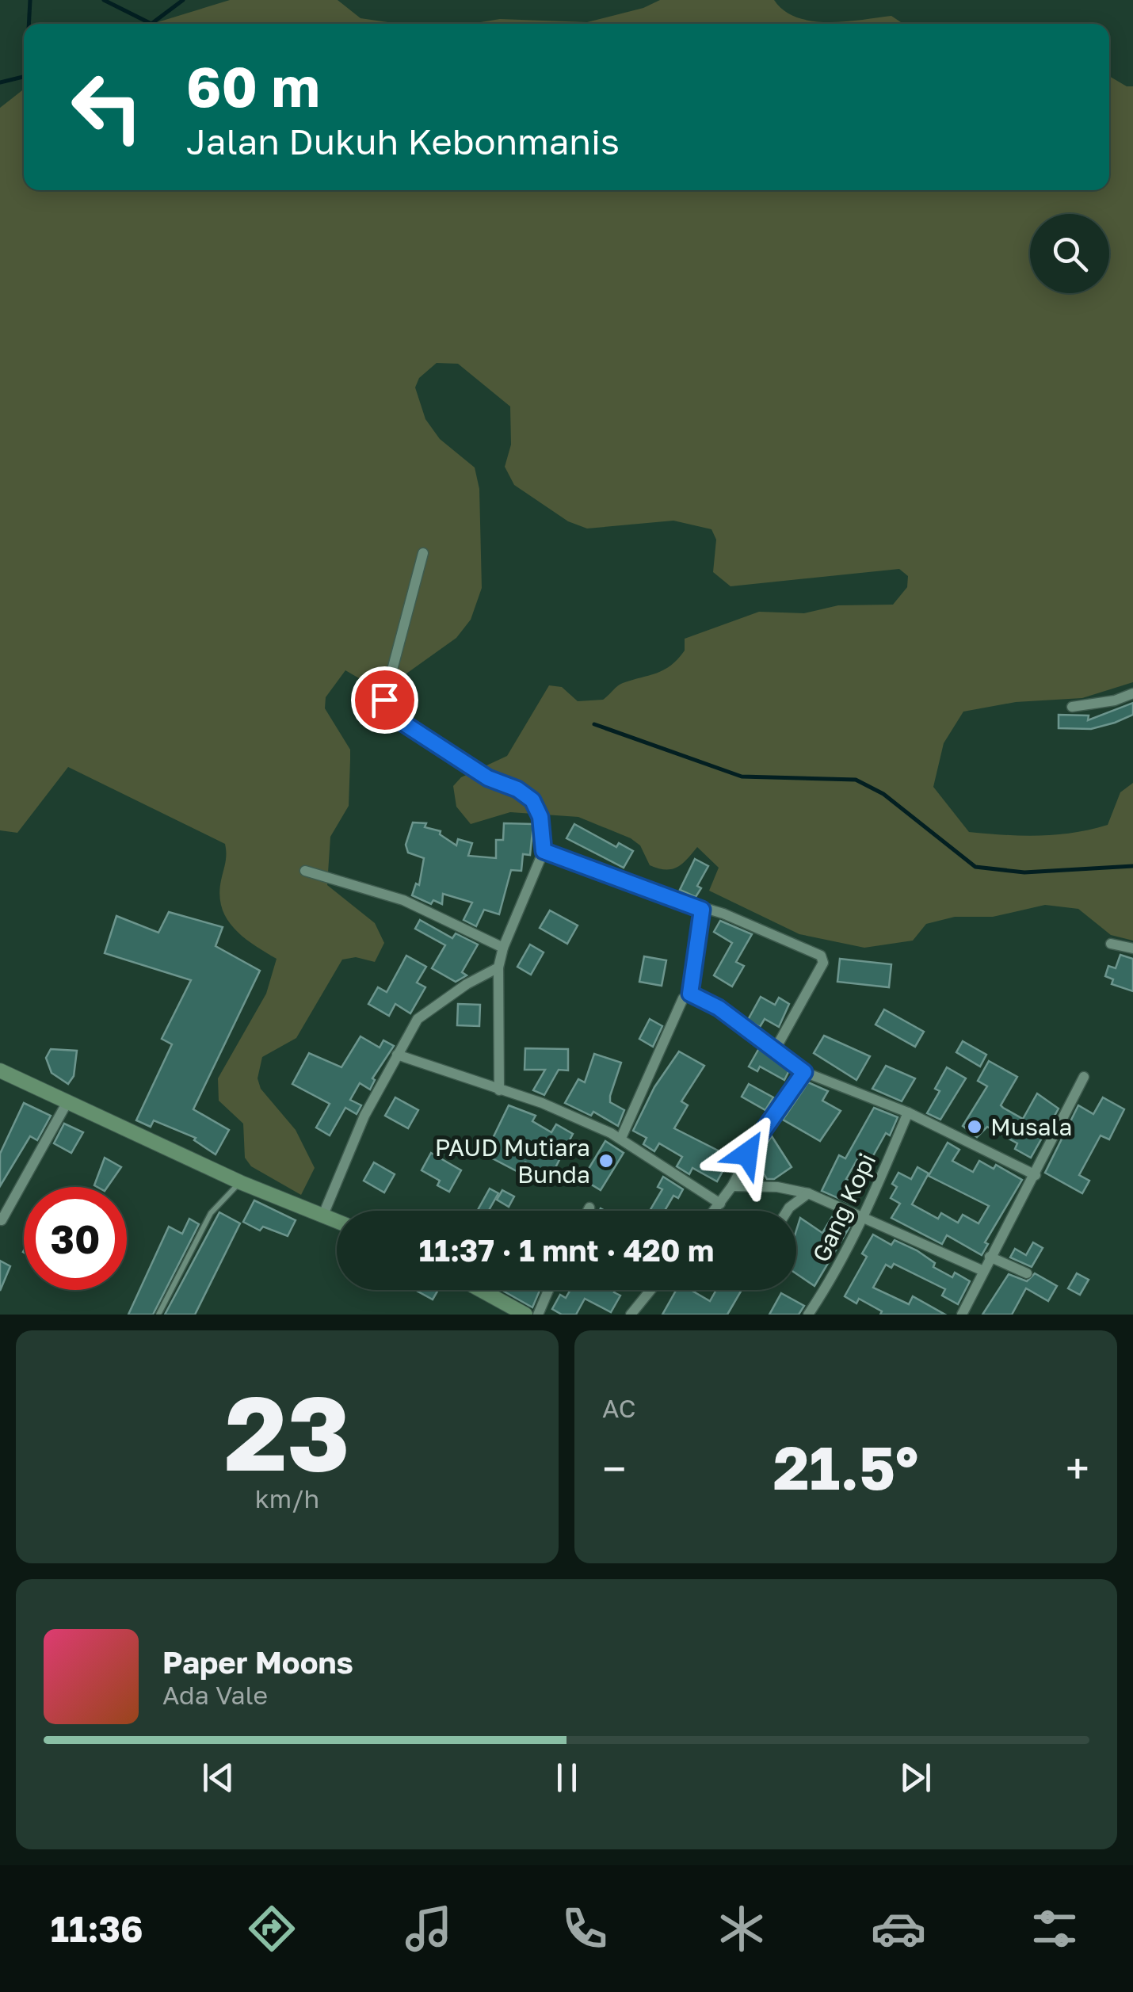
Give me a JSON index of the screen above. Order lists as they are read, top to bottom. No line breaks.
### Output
{"streets":{"street":["Gang Kopi"]},"places":["Musala","PAUD Mutiara Bunda"],"page":{"turn":["60 m","Jalan Dukuh Kebonmanis"],"limit":"30","trip":"11:37 · 1 mnt · 420 m","tile":[["23","km/h"],"AC"],"heat":["−","21.5°","+"],"song":["Paper Moons","Ada Vale"],"tabs":"11:36"}}
